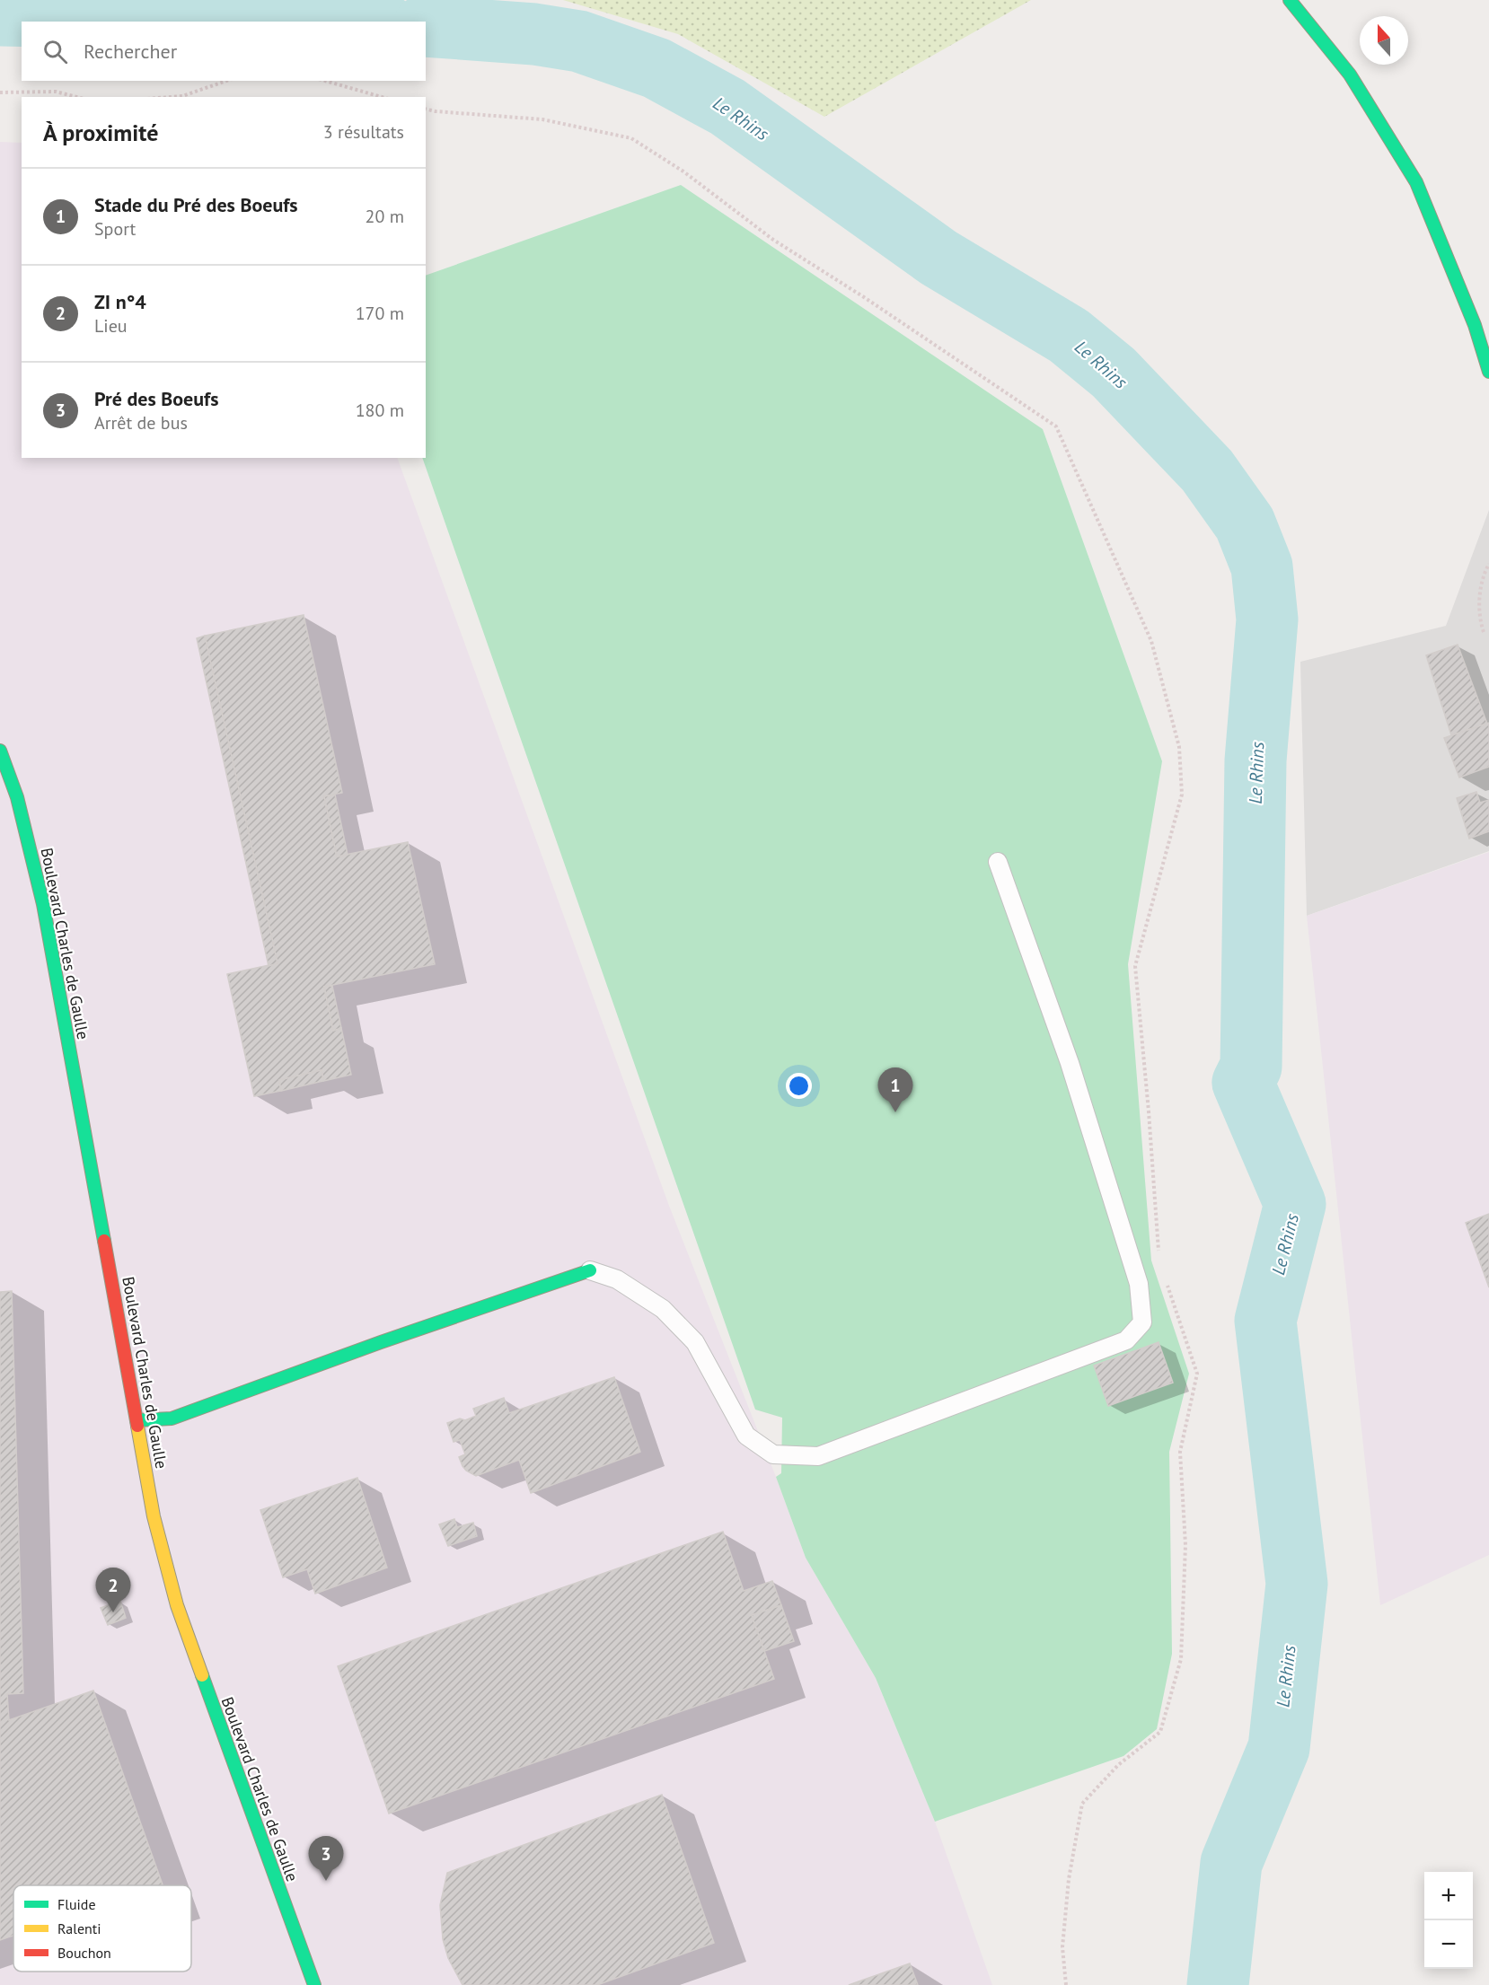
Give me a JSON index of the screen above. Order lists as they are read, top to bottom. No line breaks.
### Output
{"streets":{"street":["Boulevard Charles de Gaulle"]},"water":["Le Rhins"],"legend":["Fluide","Ralenti","Bouchon"],"north":"top","page":{"search":"Rechercher","heading":["À proximité","3 résultats"],"list":[{"mark":"1","name":"Stade du Pré des Boeufs","note":"Sport","value":"20 m"},{"mark":"2","name":"ZI n°4","note":"Lieu","value":"170 m"},{"mark":"3","name":"Pré des Boeufs","note":"Arrêt de bus","value":"180 m"}],"pins":["1","2","3"],"map_buttons":["+","−"]}}
